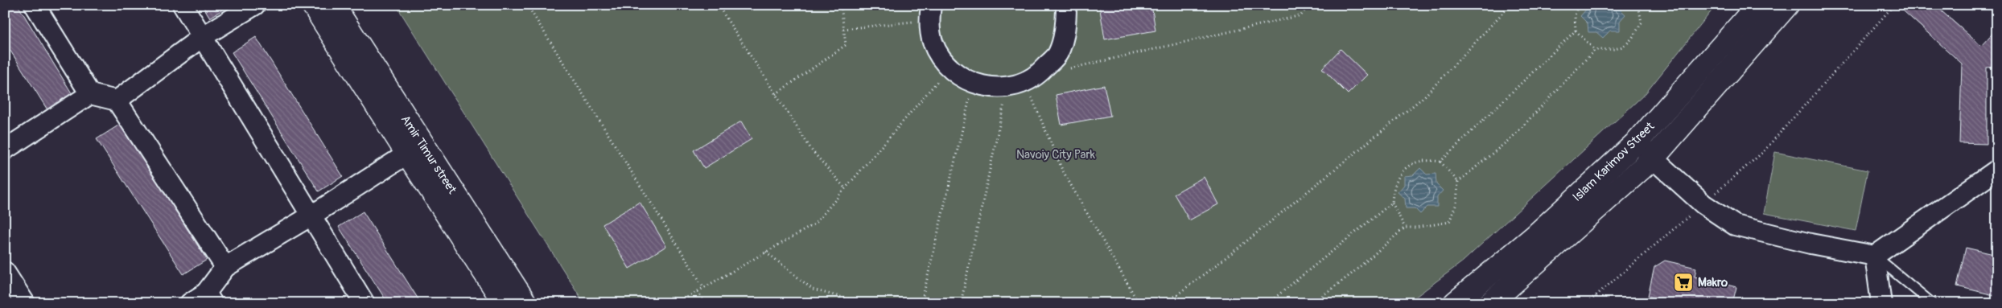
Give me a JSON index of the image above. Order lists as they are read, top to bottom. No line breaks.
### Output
{"streets":{"main road":["Amir Timur street","Islam Karimov Street"]},"parks":["Navoiy City Park"],"places":{"supermarket":["Makro"]}}
